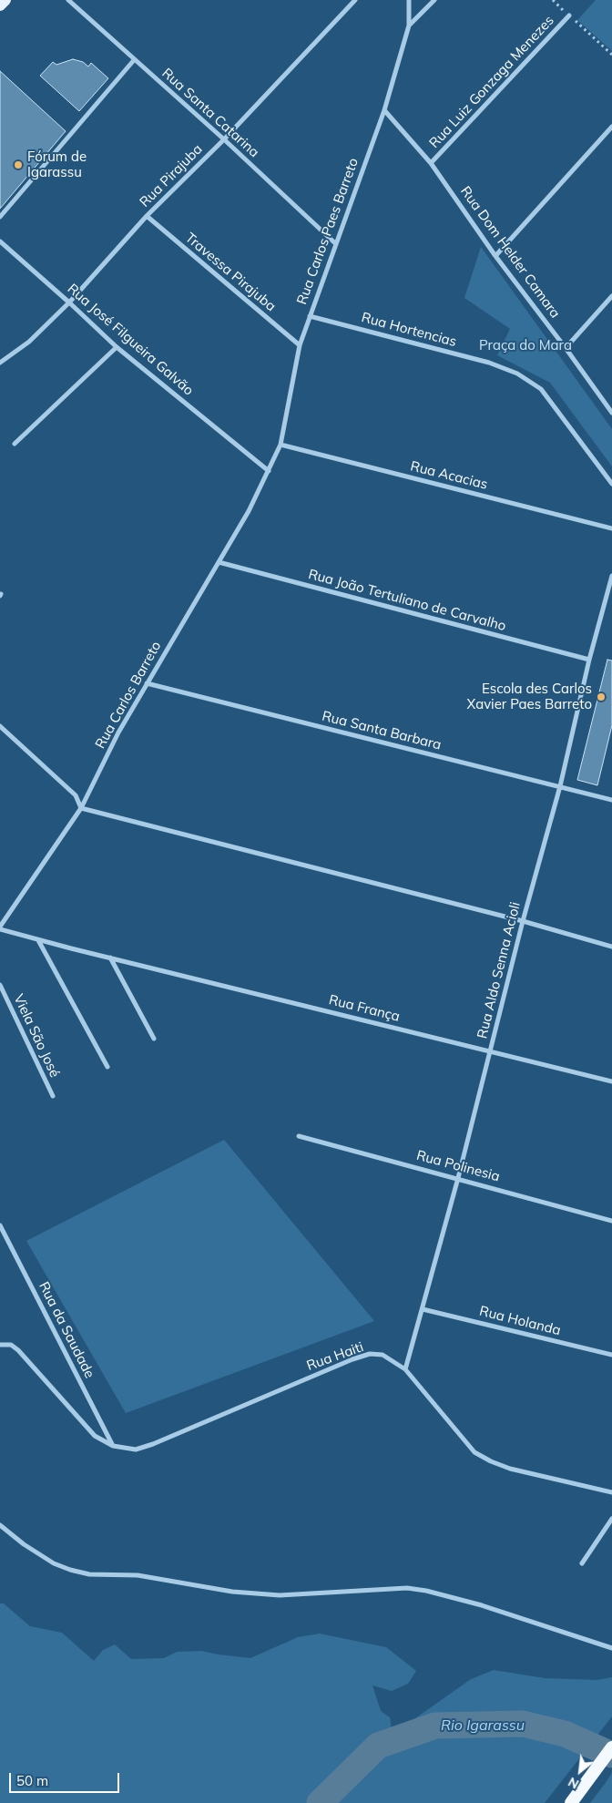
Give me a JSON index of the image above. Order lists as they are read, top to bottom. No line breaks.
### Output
{"streets":{"street":["Rua Luiz Gonzaga Menezes","Rua Santa Catarina","Rua Pirajuba","Rua Carlos Paes Barreto","Rua Dom Helder Camara","Travessa Pirajuba","Rua Hortencias","Rua José Filgueira Galvão","Rua Acacias","Rua João Tertuliano de Carvalho","Rua Carlos Barreto","Rua Santa Barbara","Rua Aldo Senna Acioli","Rua França","Viela São José","Rua Polinesia","Rua Holanda","Rua da Saudade","Rua Haiti"]},"crossings":[["Rua Luiz Gonzaga Menezes","Rua Dom Helder Camara"],["Rua Santa Catarina","Rua Pirajuba"],["Rua Santa Catarina","Rua Carlos Paes Barreto"],["Rua Pirajuba","Travessa Pirajuba"],["Rua Pirajuba","Rua José Filgueira Galvão"],["Rua Carlos Paes Barreto","Rua Dom Helder Camara"],["Rua Carlos Paes Barreto","Travessa Pirajuba"],["Rua Carlos Paes Barreto","Rua Hortencias"],["Rua Carlos Paes Barreto","Rua José Filgueira Galvão"],["Rua Carlos Paes Barreto","Rua Acacias"],["Rua Carlos Paes Barreto","Rua Carlos Barreto"],["Rua José Filgueira Galvão","Rua Carlos Barreto"],["Rua João Tertuliano de Carvalho","Rua Carlos Barreto"],["Rua João Tertuliano de Carvalho","Rua Aldo Senna Acioli"],["Rua Carlos Barreto","Rua Santa Barbara"],["Rua Carlos Barreto","Rua França"],["Rua Santa Barbara","Rua Aldo Senna Acioli"],["Rua Aldo Senna Acioli","Rua França"],["Rua Aldo Senna Acioli","Rua Polinesia"],["Rua Aldo Senna Acioli","Rua Holanda"],["Rua Aldo Senna Acioli","Rua Haiti"],["Rua da Saudade","Rua Haiti"]],"water":["Rio Igarassu"],"parks":["Praça do Mara"],"places":["Fórum de Igarassu","Escola des Carlos Xavier Paes Barreto"],"scale_bar":"50 m","north":"bottom left"}
